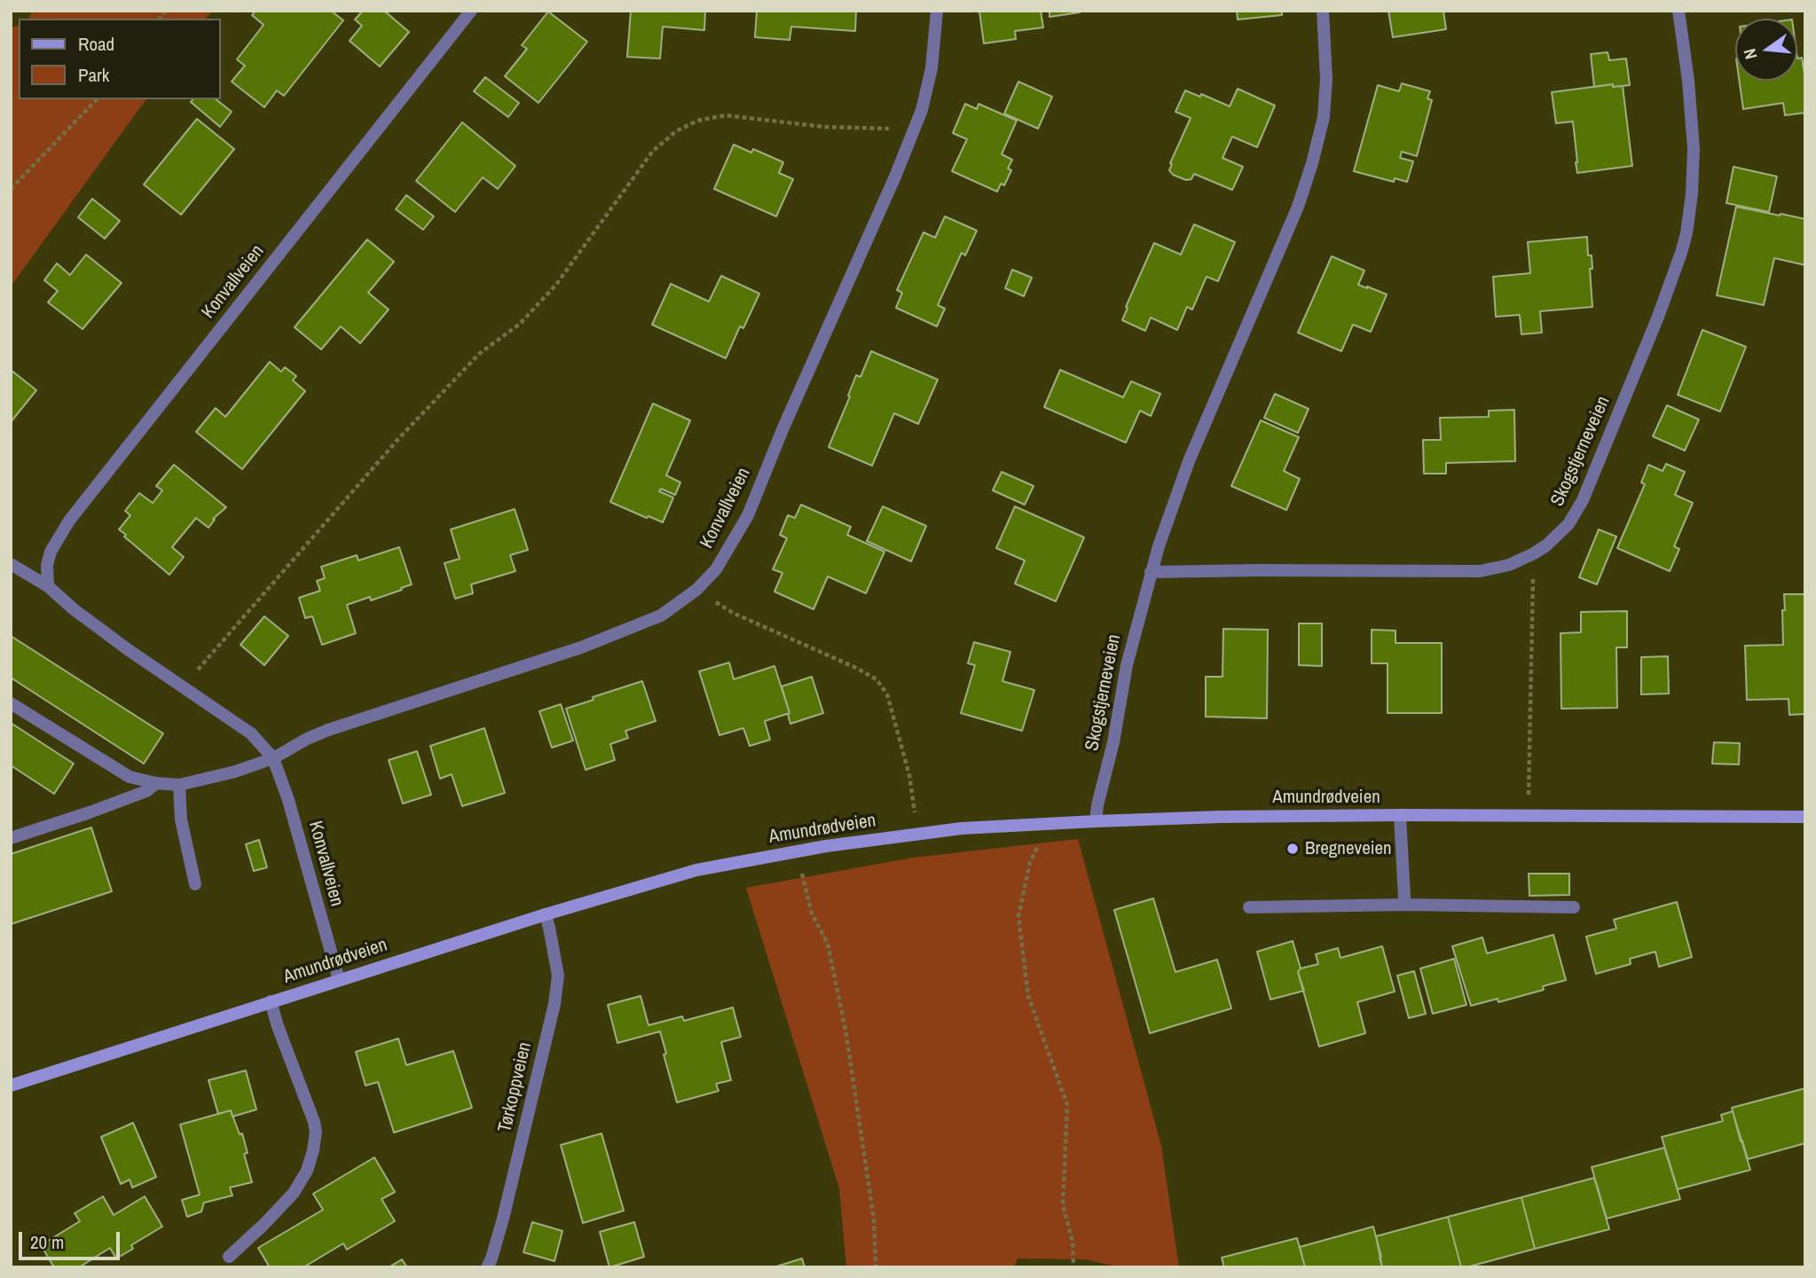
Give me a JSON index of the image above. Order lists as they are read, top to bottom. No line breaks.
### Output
{"streets":{"main road":["Amundrødveien"],"street":["Konvallveien","Skogstjerneveien","Tørkoppveien"]},"crossings":[["Konvallveien","Amundrødveien"],["Skogstjerneveien","Amundrødveien"],["Amundrødveien","Tørkoppveien"]],"places":["Bregneveien"],"legend":["Road","Park"],"scale_bar":"20 m","north":"left"}
